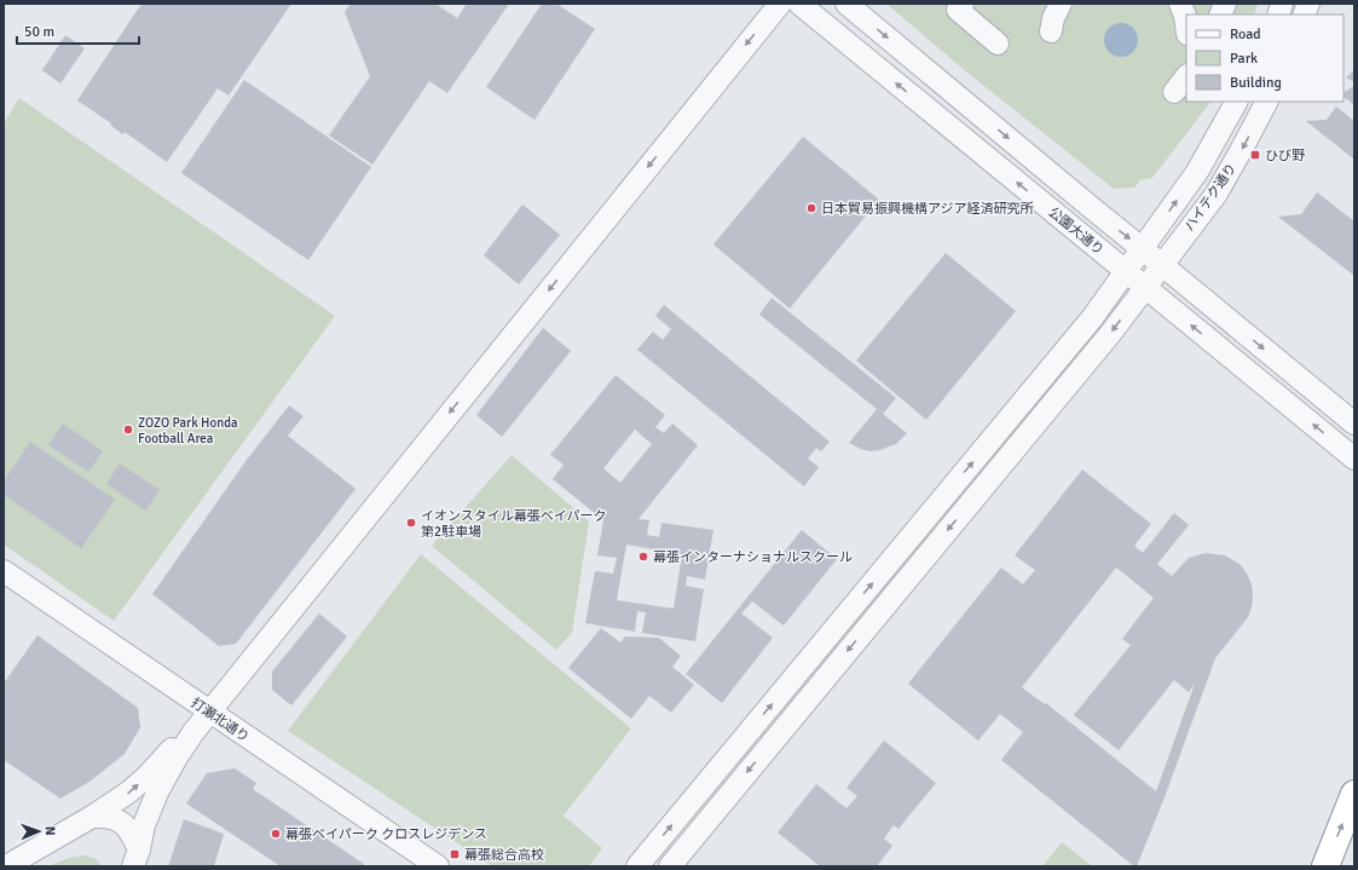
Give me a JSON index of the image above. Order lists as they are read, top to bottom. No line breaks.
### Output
{"streets":{"street":["ハイテク通り","公園大通り","打瀬北通り"]},"crossings":[["ハイテク通り","公園大通り"]],"places":{"transit":["ひび野","幕張総合高校"],"other":["日本貿易振興機構アジア経済研究所","ZOZO Park Honda Football Area","イオンスタイル幕張ベイパーク 第2駐車場","幕張インターナショナルスクール","幕張ベイパーク クロスレジデンス"]},"legend":["Road","Park","Building"],"scale_bar":"50 m","north":"right"}
